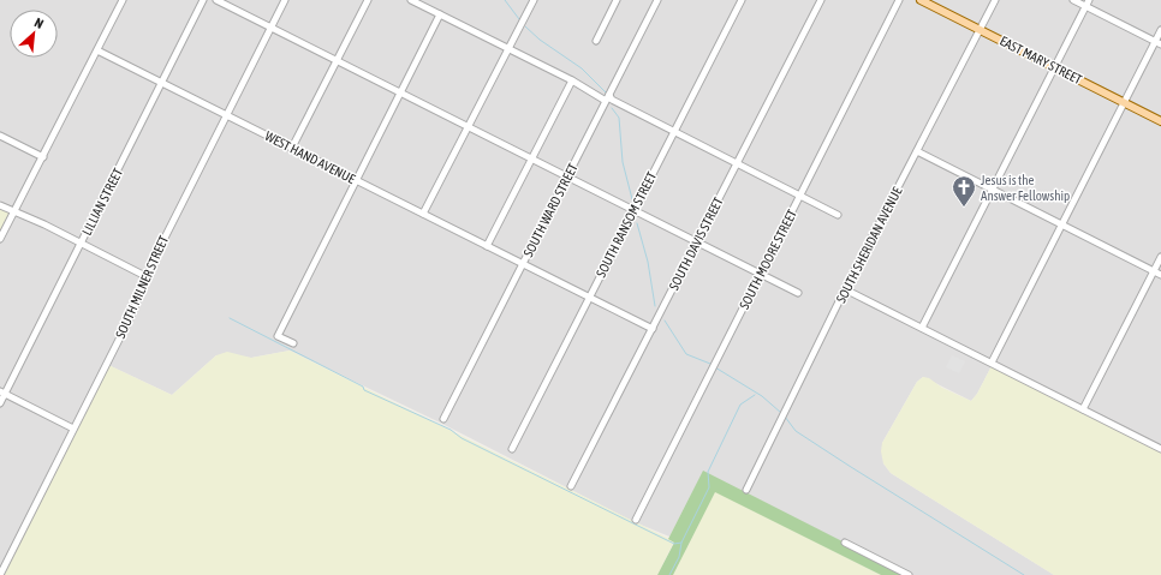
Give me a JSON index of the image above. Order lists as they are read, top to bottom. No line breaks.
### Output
{"streets":{"main road":["EAST MARY STREET"],"street":["WEST HAND AVENUE","LILLIAN STREET","SOUTH WARD STREET","SOUTH RANSOM STREET","SOUTH DAVIS STREET","SOUTH SHERIDAN AVENUE","SOUTH MOORE STREET","SOUTH MILNER STREET"]},"crossings":[["EAST MARY STREET","SOUTH SHERIDAN AVENUE"],["WEST HAND AVENUE","LILLIAN STREET"],["WEST HAND AVENUE","SOUTH WARD STREET"],["WEST HAND AVENUE","SOUTH RANSOM STREET"],["WEST HAND AVENUE","SOUTH DAVIS STREET"],["WEST HAND AVENUE","SOUTH MILNER STREET"]],"places":{"church":["Jesus is the Answer Fellowship"]},"north":"top right"}
